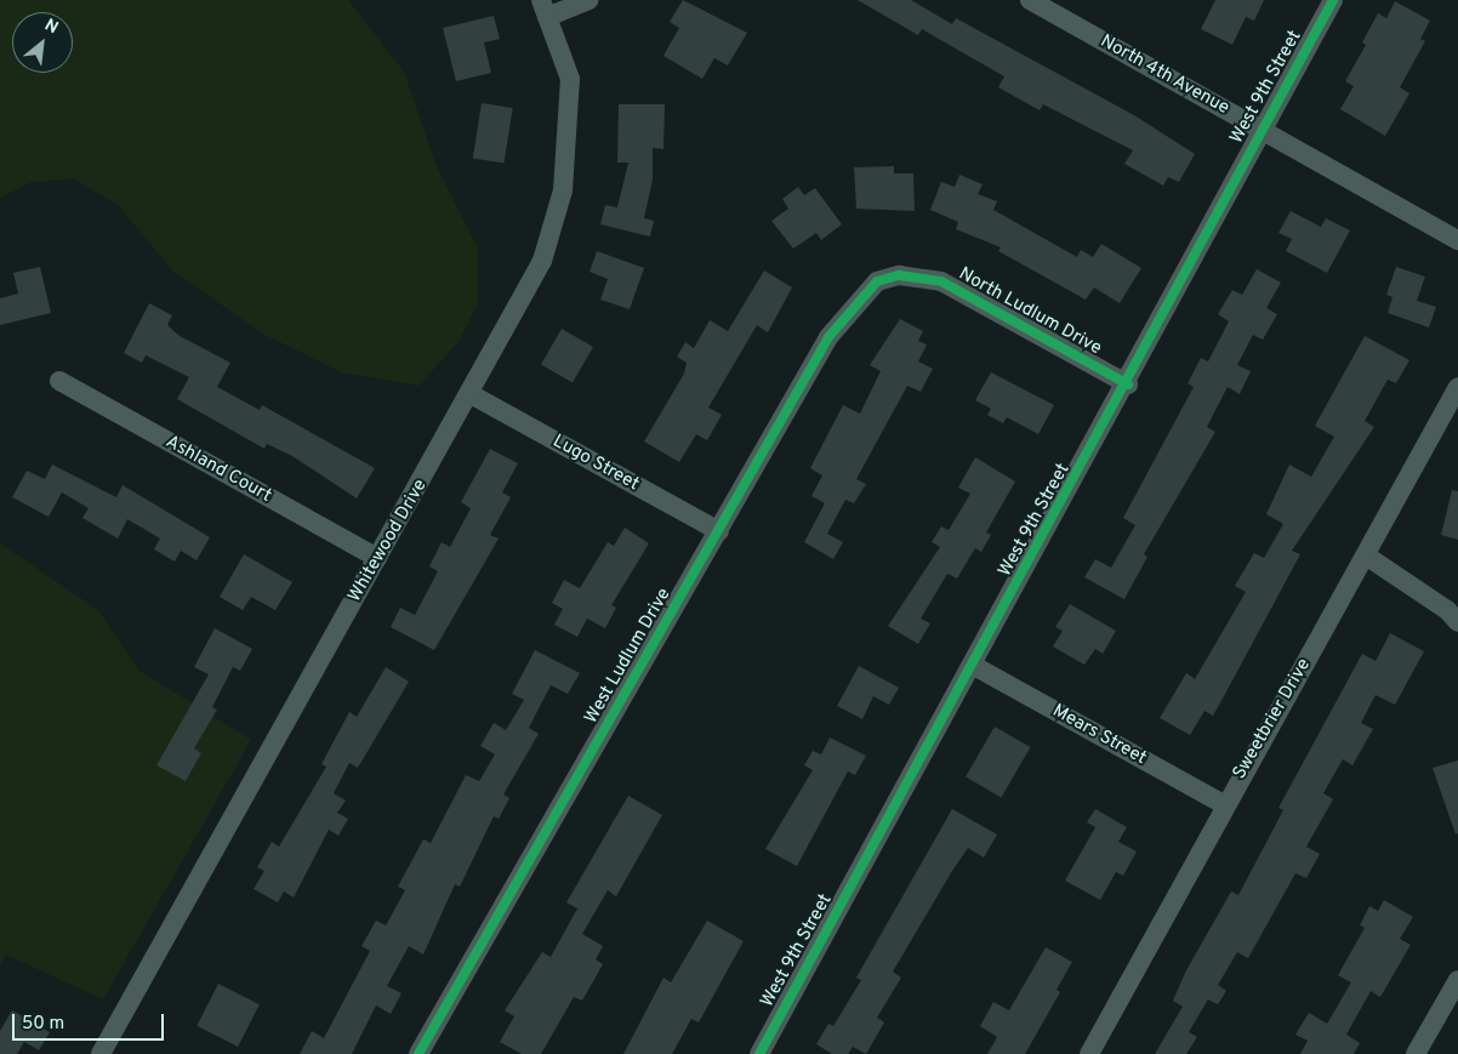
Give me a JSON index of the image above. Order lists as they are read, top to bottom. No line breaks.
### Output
{"streets":{"street":["North 4th Avenue","West 9th Street","North Ludlum Drive","Lugo Street","Ashland Court","Whitewood Drive","West Ludlum Drive","Sweetbrier Drive","Mears Street"]},"crossings":[["North 4th Avenue","West 9th Street"],["West 9th Street","North Ludlum Drive"],["West 9th Street","Mears Street"],["North Ludlum Drive","West Ludlum Drive"],["Lugo Street","Whitewood Drive"],["Lugo Street","West Ludlum Drive"],["Ashland Court","Whitewood Drive"],["Sweetbrier Drive","Mears Street"]],"scale_bar":"50 m","north":"top right"}
